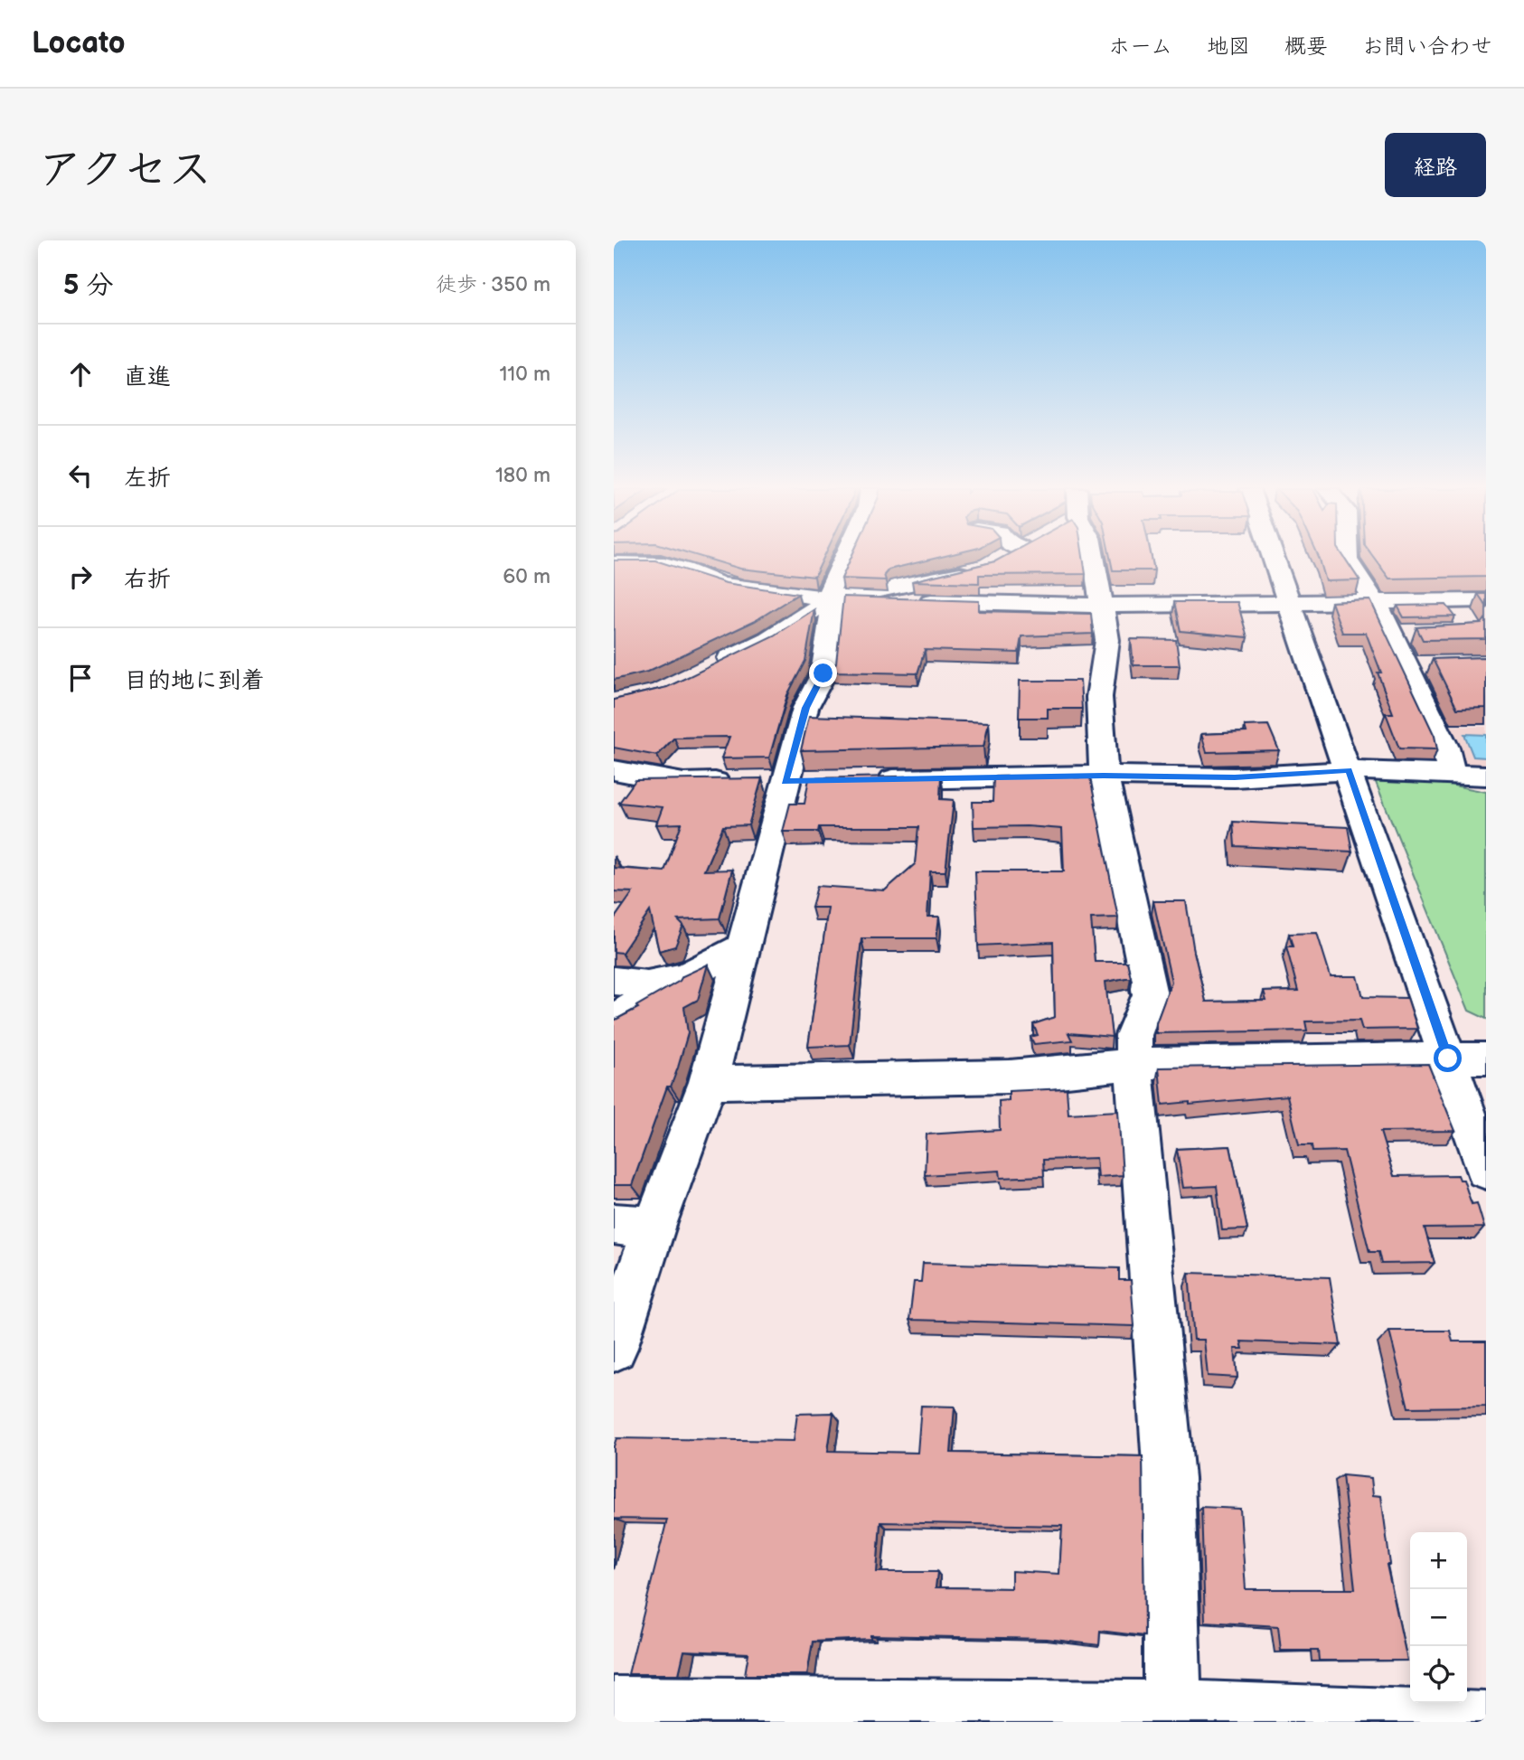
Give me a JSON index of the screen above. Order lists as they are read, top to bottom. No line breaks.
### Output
{"page":{"header":"Locato","nav":["ホーム","地図","概要","お問い合わせ"],"title":"アクセス","buttons":"経路","heading":["5 分","徒歩 · 350 m"],"list":[["直進","110 m"],["左折","180 m"],["右折","60 m"],"目的地に到着"],"map_buttons":["+","−"]}}
